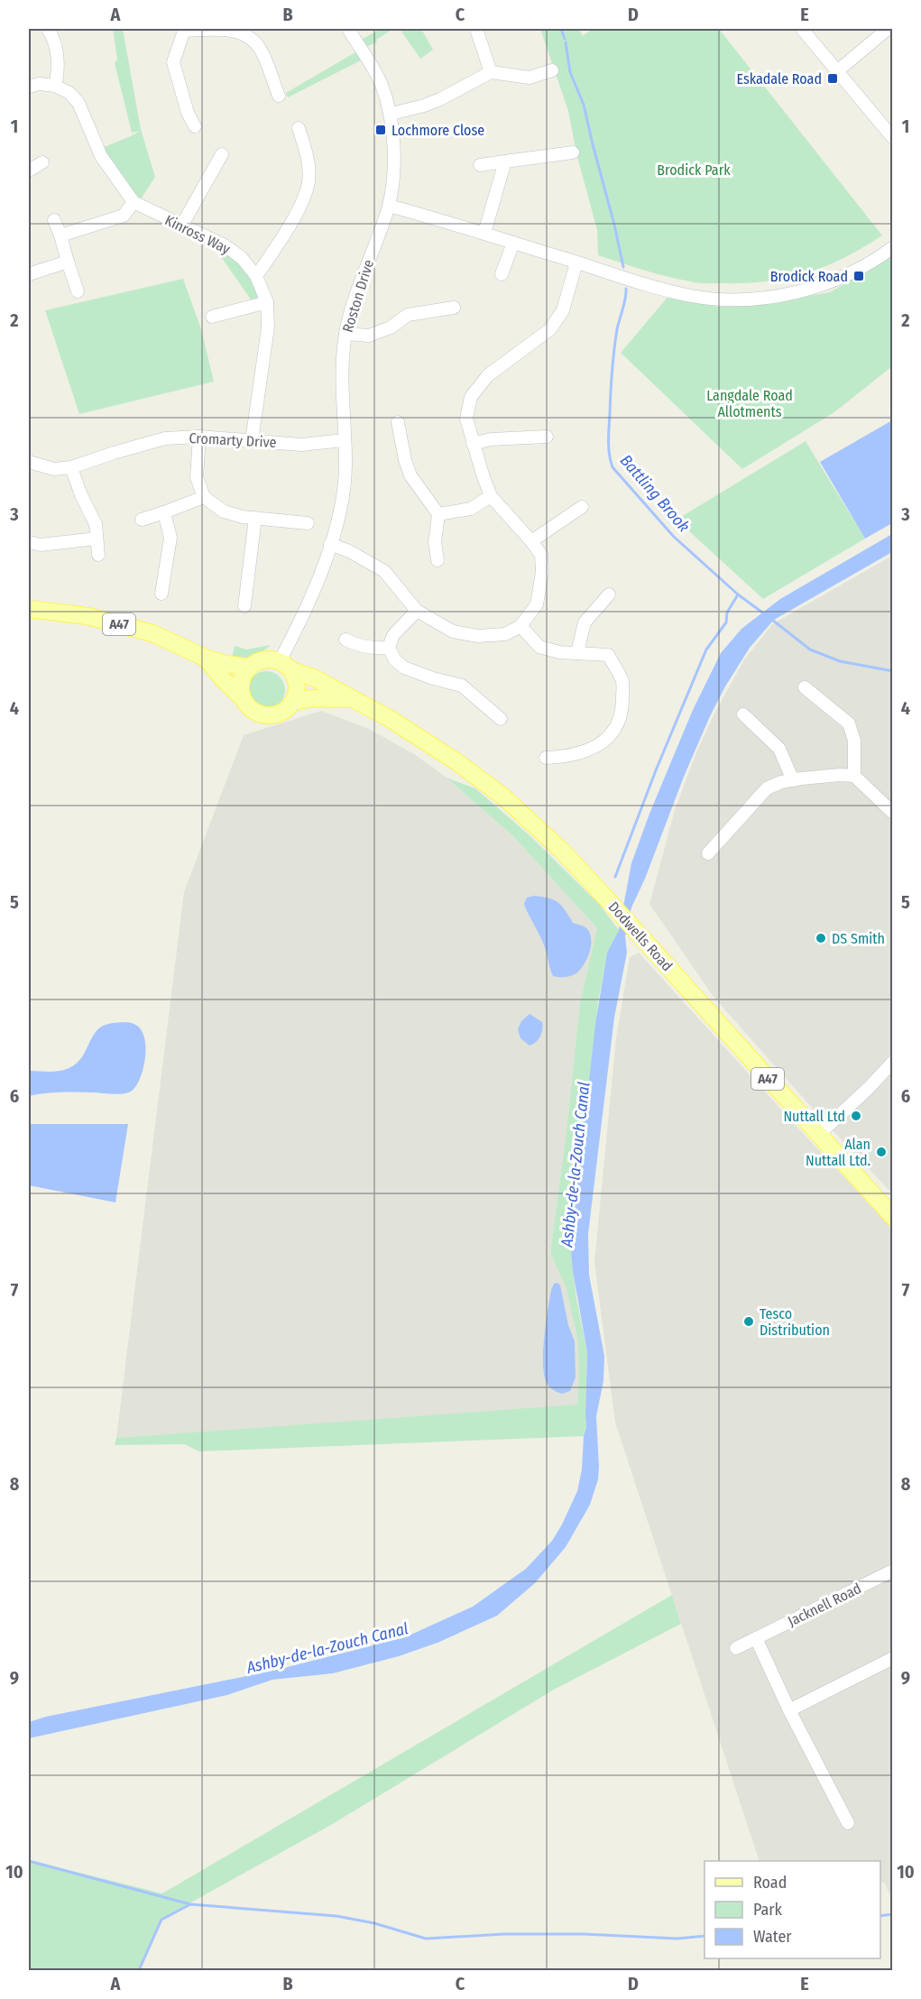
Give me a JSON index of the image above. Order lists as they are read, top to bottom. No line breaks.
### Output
{"streets":{"main road":["A47","Dodwells Road"],"street":["Kinross Way","Roston Drive","Cromarty Drive","Jacknell Road"]},"crossings":[["Kinross Way","Cromarty Drive"],["Roston Drive","Cromarty Drive"],["Roston Drive","A47"],["Roston Drive","Dodwells Road"],["A47","Dodwells Road"]],"water":["Battling Brook","Ashby-de-la-Zouch Canal"],"parks":["Brodick Park","Langdale Road Allotments"],"places":{"transit":["Eskadale Road","Lochmore Close","Brodick Road"],"other":["DS Smith","Nuttall Ltd","Alan Nuttall Ltd.","Tesco Distribution"]},"legend":["Road","Park","Water"],"grid":{"columns":["A","B","C","D","E"],"rows":["1","2","3","4","5","6","7","8","9","10"]}}
